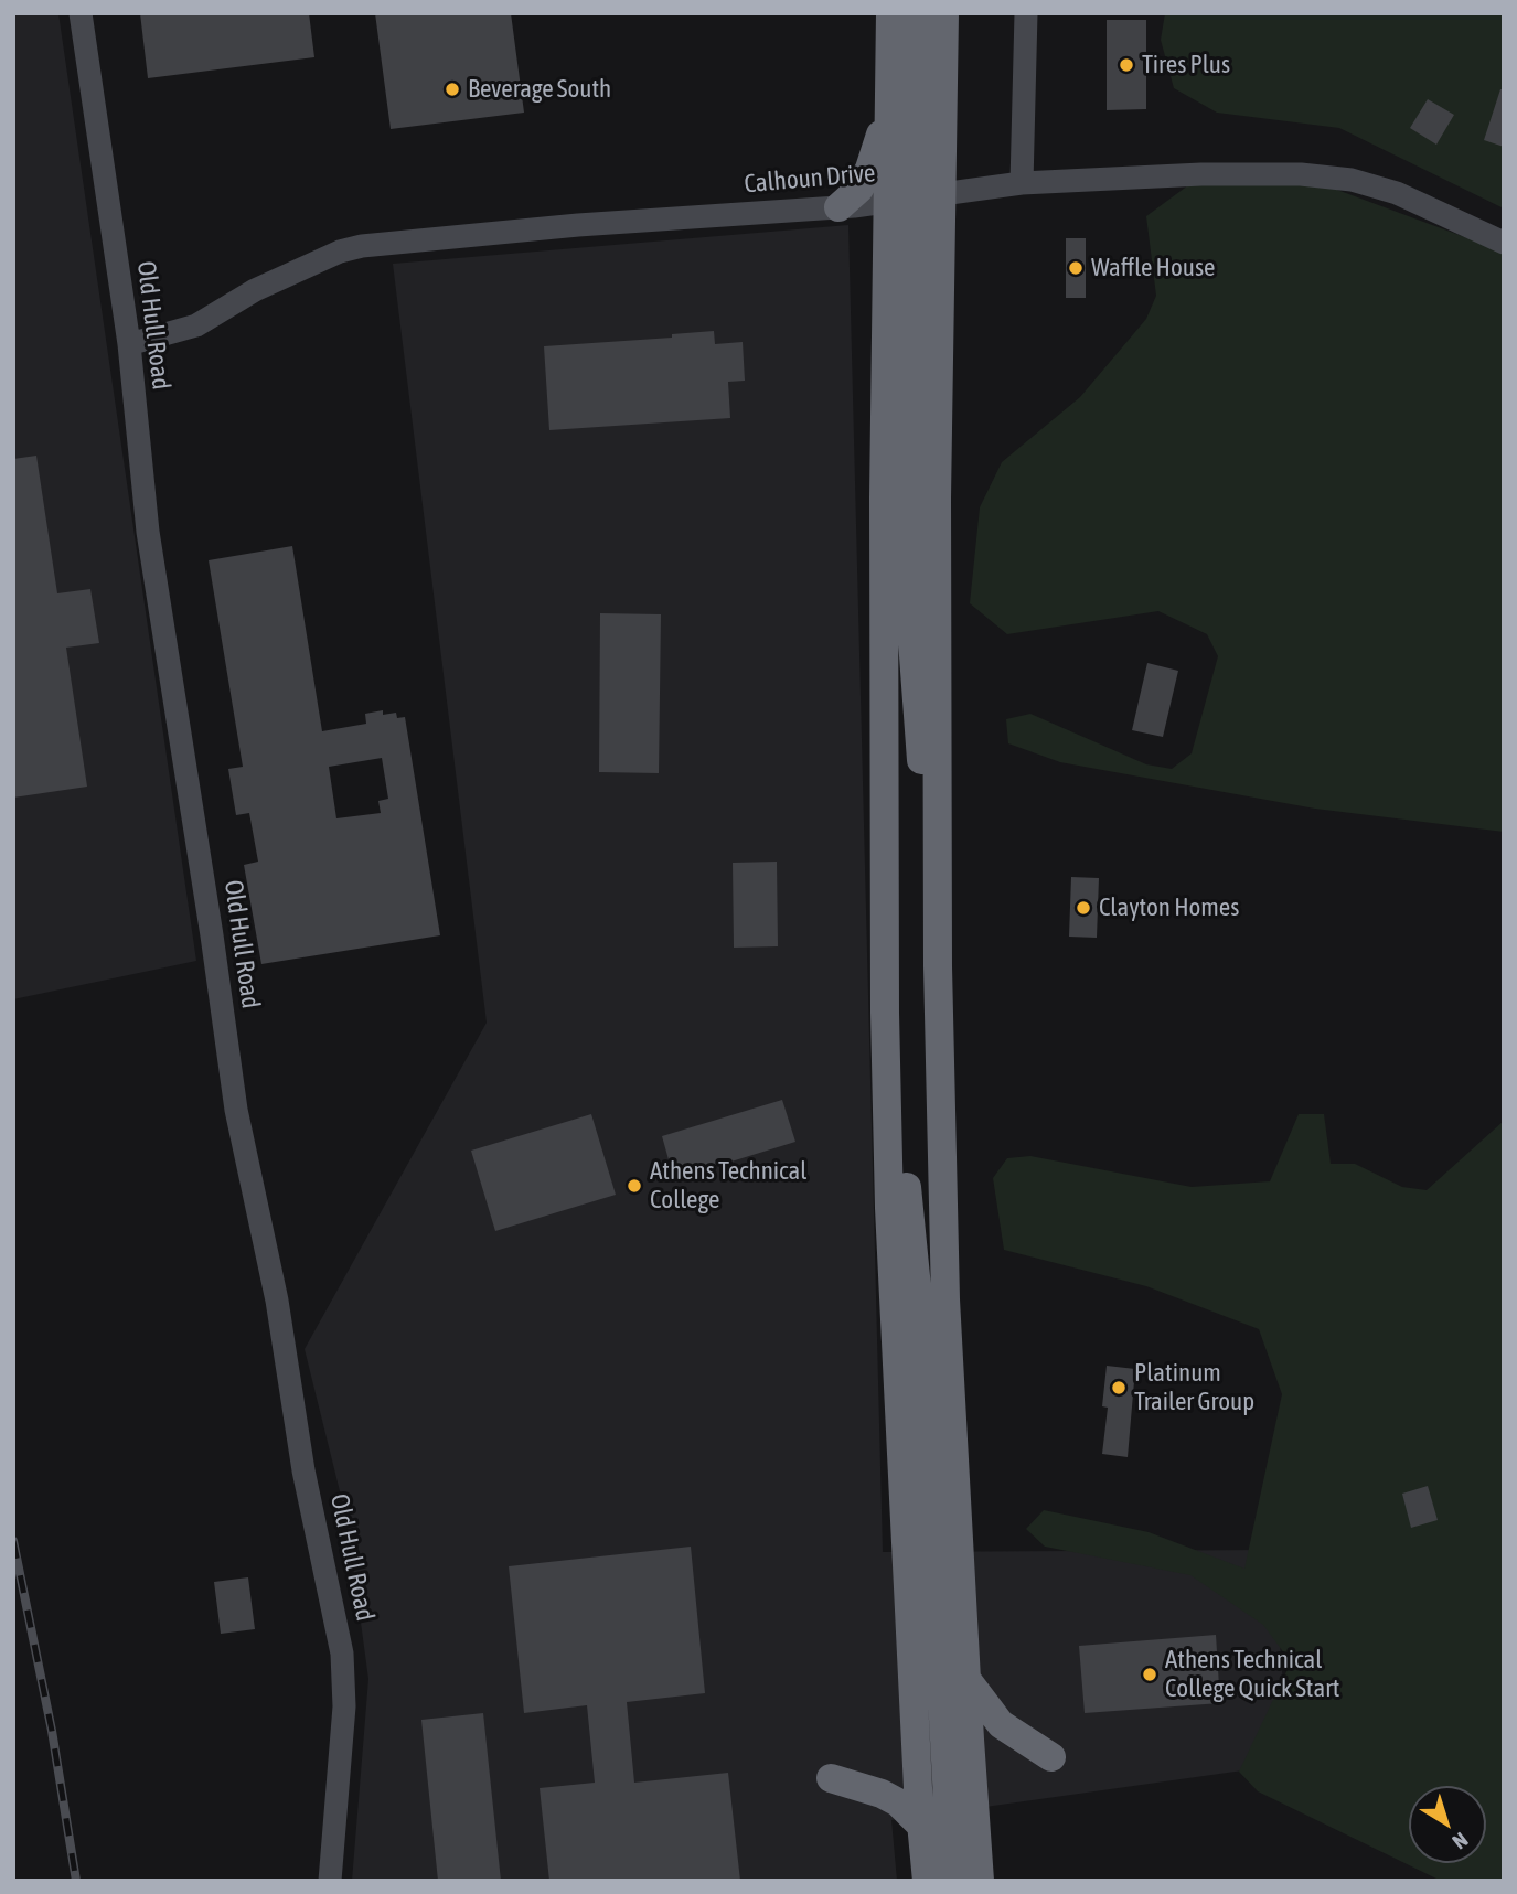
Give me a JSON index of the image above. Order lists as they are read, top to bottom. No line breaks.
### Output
{"streets":{"main road":["Calhoun Drive","Old Hull Road"]},"crossings":[["Calhoun Drive","Old Hull Road"]],"places":["Tires Plus","Beverage South","Waffle House","Clayton Homes","Athens Technical College","Platinum Trailer Group","Athens Technical College Quick Start"],"north":"bottom right"}
